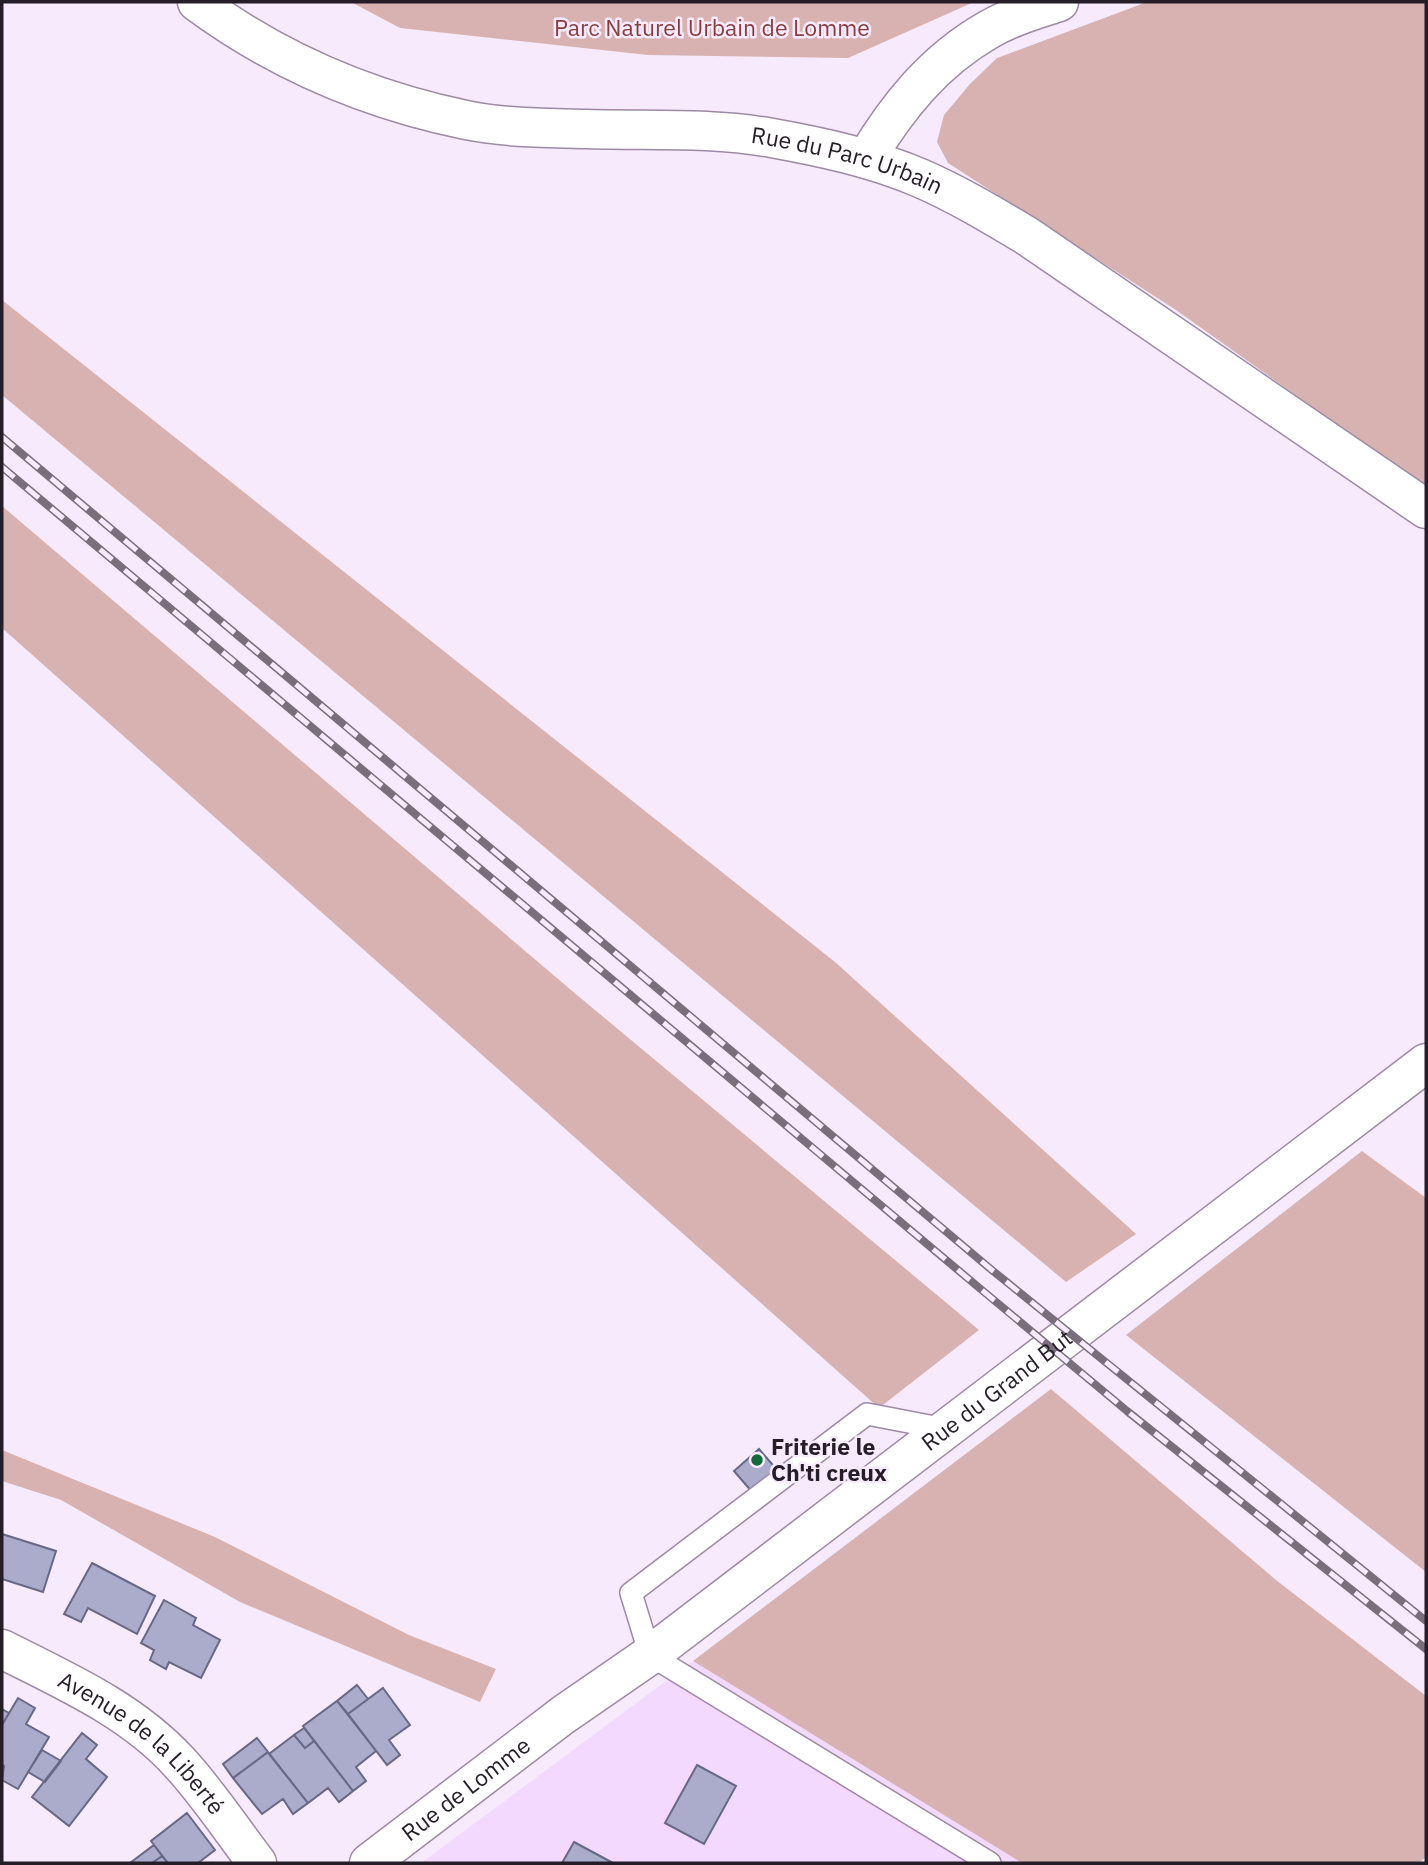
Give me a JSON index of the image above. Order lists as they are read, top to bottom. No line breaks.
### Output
{"streets":{"street":["Rue du Parc Urbain","Rue du Grand But","Avenue de la Liberté","Rue de Lomme"]},"crossings":[["Rue du Grand But","Rue de Lomme"]],"parks":["Parc Naturel Urbain de Lomme"],"places":["Friterie le Ch'ti creux"]}
